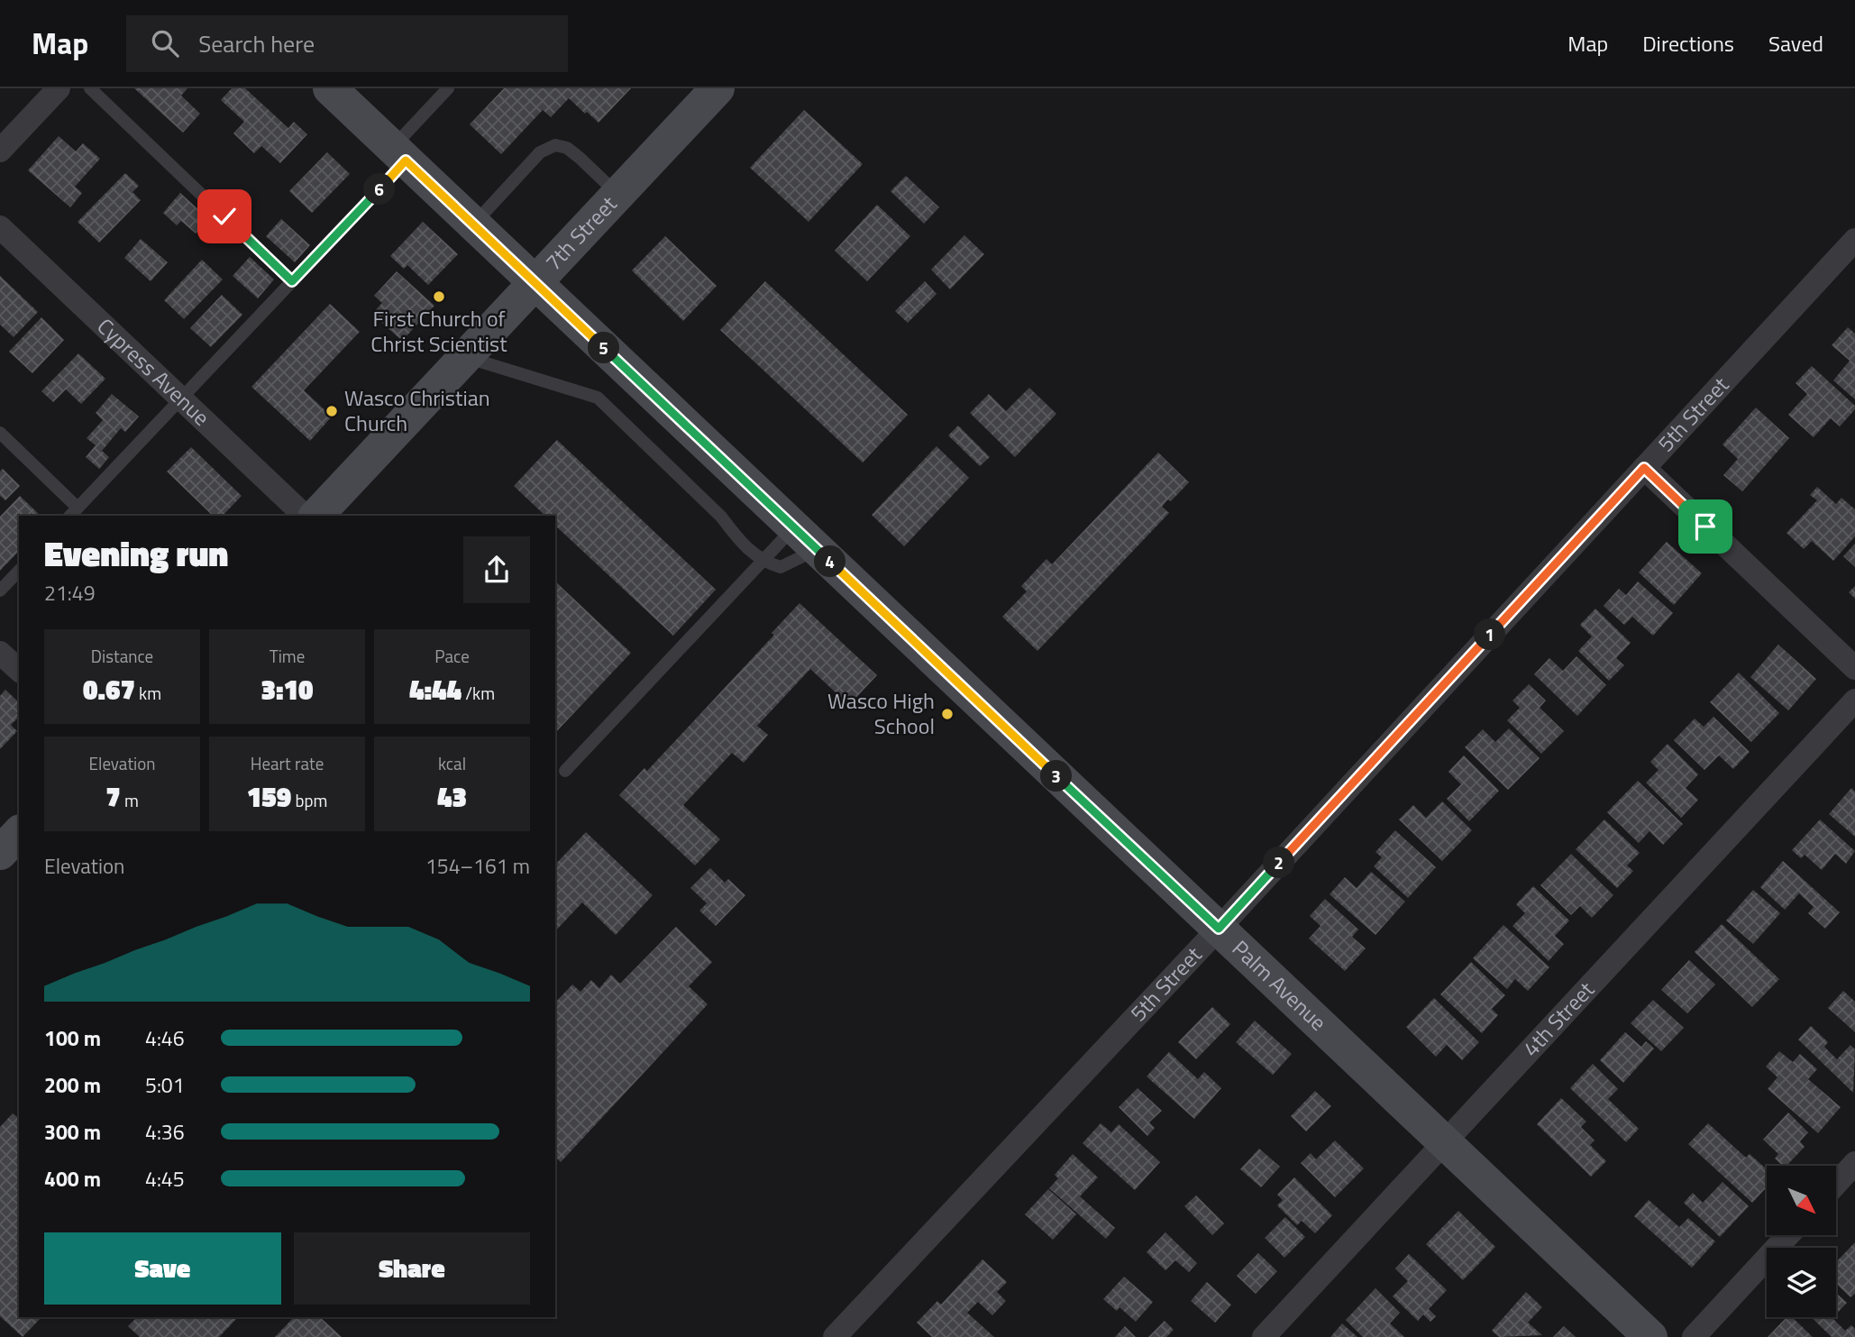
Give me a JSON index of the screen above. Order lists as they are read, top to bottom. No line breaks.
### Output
{"streets":{"main road":["7th Street","Palm Avenue"],"street":["Cypress Avenue","5th Street","4th Street"]},"crossings":[["7th Street","Palm Avenue"],["5th Street","Palm Avenue"],["Palm Avenue","4th Street"]],"places":["First Church of Christ Scientist","Wasco Christian Church","Wasco High School"],"north":"bottom right","page":{"header":"Map","search":"Search here","nav":["Map","Directions","Saved"],"pins":["6","5","4","1","3","2"],"heading":["Evening run","21:49"],"stats":[["Distance","0.67 km"],["Time","3:10"],["Pace","4:44 /km"],["Elevation","7 m"],["Heart rate","159 bpm"],["kcal","43"]],"chart":["Elevation","154–161 m"],"list":[{"name":"100 m","note":"4:46"},{"name":"200 m","note":"5:01"},{"name":"300 m","note":"4:36"},{"name":"400 m","note":"4:45"}],"buttons":["Save","Share"]}}
